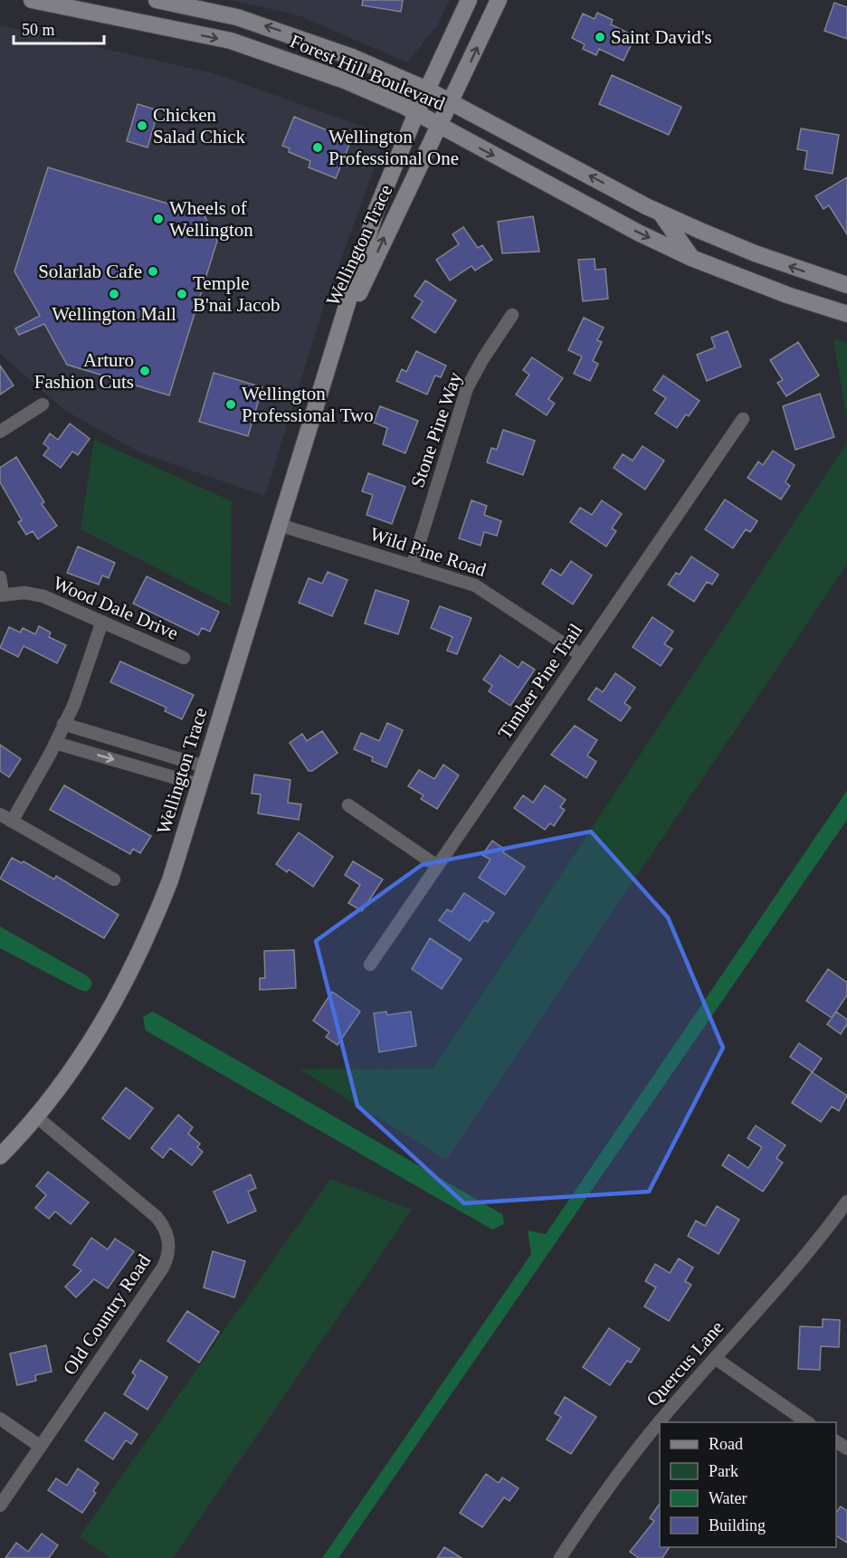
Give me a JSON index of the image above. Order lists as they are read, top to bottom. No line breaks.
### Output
{"streets":{"main road":["Forest Hill Boulevard","Wellington Trace"],"street":["Stone Pine Way","Wild Pine Road","Wood Dale Drive","Timber Pine Trail","Old Country Road","Quercus Lane"]},"crossings":[["Forest Hill Boulevard","Wellington Trace"],["Wellington Trace","Wild Pine Road"],["Wellington Trace","Old Country Road"],["Stone Pine Way","Wild Pine Road"],["Wild Pine Road","Timber Pine Trail"]],"places":["Saint David's","Chicken Salad Chick","Wellington Professional One","Wheels of Wellington","Solarlab Cafe","Wellington Mall","Temple B'nai Jacob","Arturo Fashion Cuts","Wellington Professional Two"],"legend":["Road","Park","Water","Building"],"scale_bar":"50 m"}
